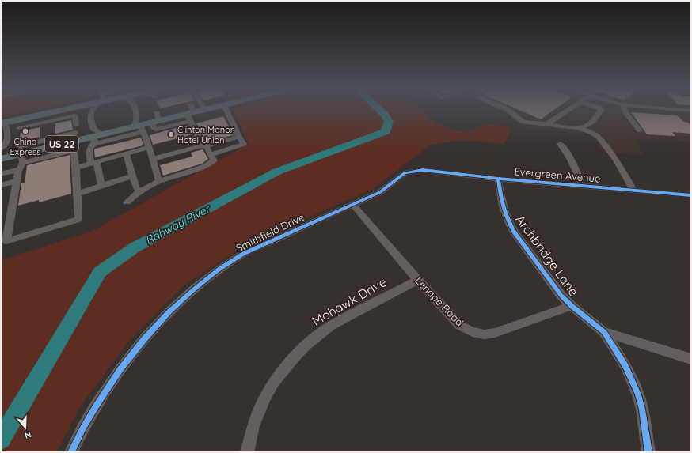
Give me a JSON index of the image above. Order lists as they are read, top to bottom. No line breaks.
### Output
{"streets":{"highway":["US 22"],"street":["Evergreen Avenue","Smithfield Drive","Archbridge Lane","Mohawk Drive","Lenape Road"]},"crossings":[["Evergreen Avenue","Smithfield Drive"],["Evergreen Avenue","Archbridge Lane"],["Smithfield Drive","Lenape Road"],["Archbridge Lane","Lenape Road"],["Mohawk Drive","Lenape Road"]],"water":["Rahway River"],"places":["China Express","Clinton Manor Hotel Union"],"north":"bottom"}
